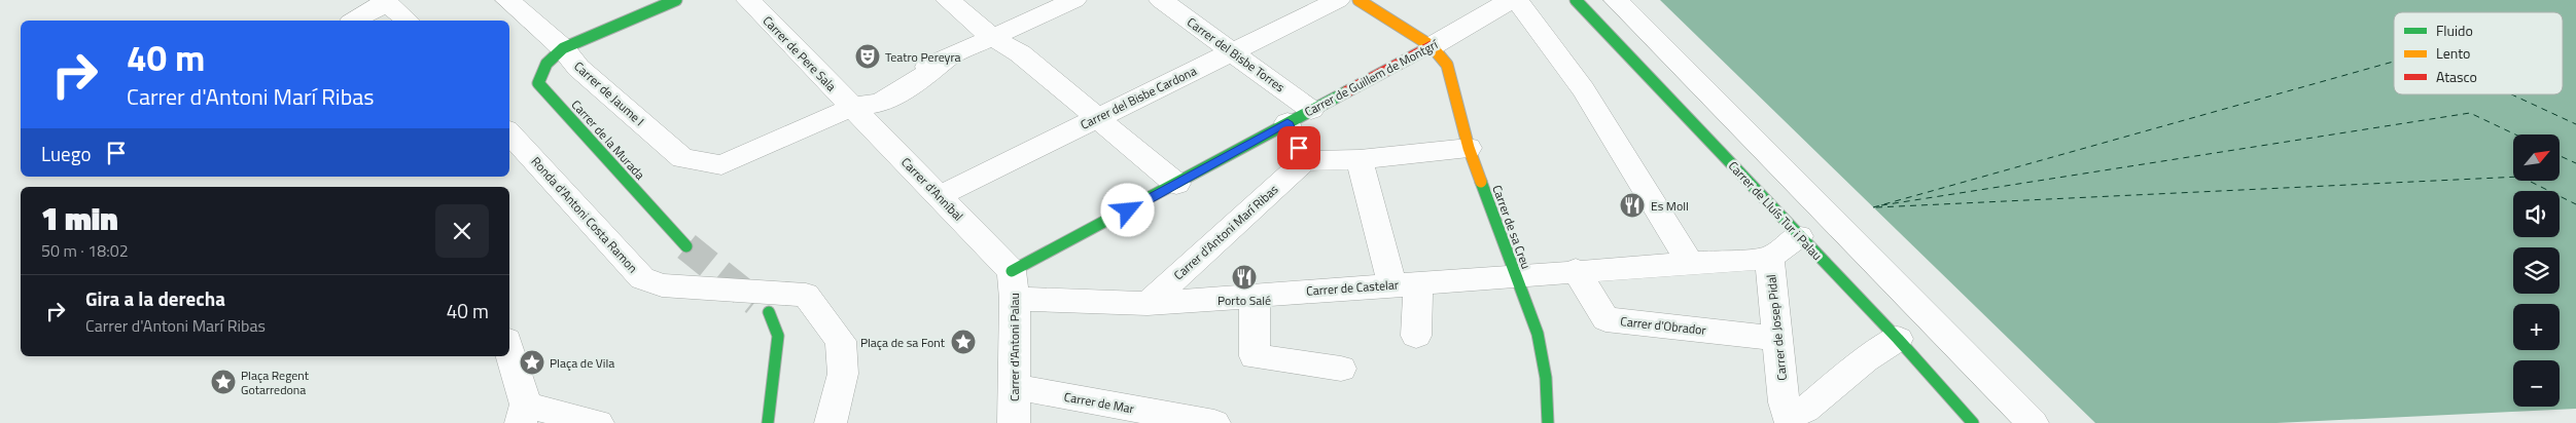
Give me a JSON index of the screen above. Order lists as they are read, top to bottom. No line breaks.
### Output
{"streets":{"street":["Carrer de Pere Sala","Carrer del Bisbe Torres","Carrer de Guillem de Montgrí","Carrer de Jaume I","Carrer del Bisbe Cardona","Carrer de la Murada","Carrer d'Anníbal","Carrer de Lluís Tur i Palau","Ronda d'Antoni Costa Ramon","Carrer de sa Creu","Carrer d'Antoni Marí Ribas","Carrer de Castelar","Carrer d'Obrador","Carrer de Josep Pidal","Carrer d'Antoni Palau","Carrer de Mar"]},"crossings":[["Carrer de Pere Sala","Carrer de Jaume I"],["Carrer de Pere Sala","Carrer d'Anníbal"],["Carrer del Bisbe Torres","Carrer de Guillem de Montgrí"],["Carrer del Bisbe Torres","Carrer del Bisbe Cardona"],["Carrer de Guillem de Montgrí","Carrer d'Anníbal"],["Carrer de Guillem de Montgrí","Carrer de sa Creu"],["Carrer de Guillem de Montgrí","Carrer de Castelar"],["Carrer de Guillem de Montgrí","Carrer d'Antoni Palau"],["Carrer de Jaume I","Carrer de la Murada"],["Carrer de Jaume I","Carrer d'Anníbal"],["Carrer del Bisbe Cardona","Carrer d'Anníbal"],["Carrer d'Anníbal","Carrer de Castelar"],["Carrer d'Anníbal","Carrer d'Antoni Palau"],["Carrer de Lluís Tur i Palau","Carrer de Josep Pidal"],["Carrer de sa Creu","Carrer de Castelar"],["Carrer d'Antoni Marí Ribas","Carrer de Castelar"],["Carrer de Castelar","Carrer d'Obrador"],["Carrer de Castelar","Carrer d'Antoni Palau"],["Carrer d'Obrador","Carrer de Josep Pidal"],["Carrer d'Antoni Palau","Carrer de Mar"]],"places":{"theatre":["Teatro Pereyra"],"restaurant":["Es Moll","Porto Salé"],"place":["Plaça de sa Font","Plaça de Vila","Plaça Regent Gotarredona"]},"legend":["Fluido","Lento","Atasco"],"north":"top right","page":{"turn":["40 m","Carrer d'Antoni Marí Ribas"],"then":"Luego","map_buttons":["+","−"],"heading":["1 min","50 m · 18:02"],"list":[{"name":"Gira a la derecha","note":"Carrer d'Antoni Marí Ribas","value":"40 m"}]}}
